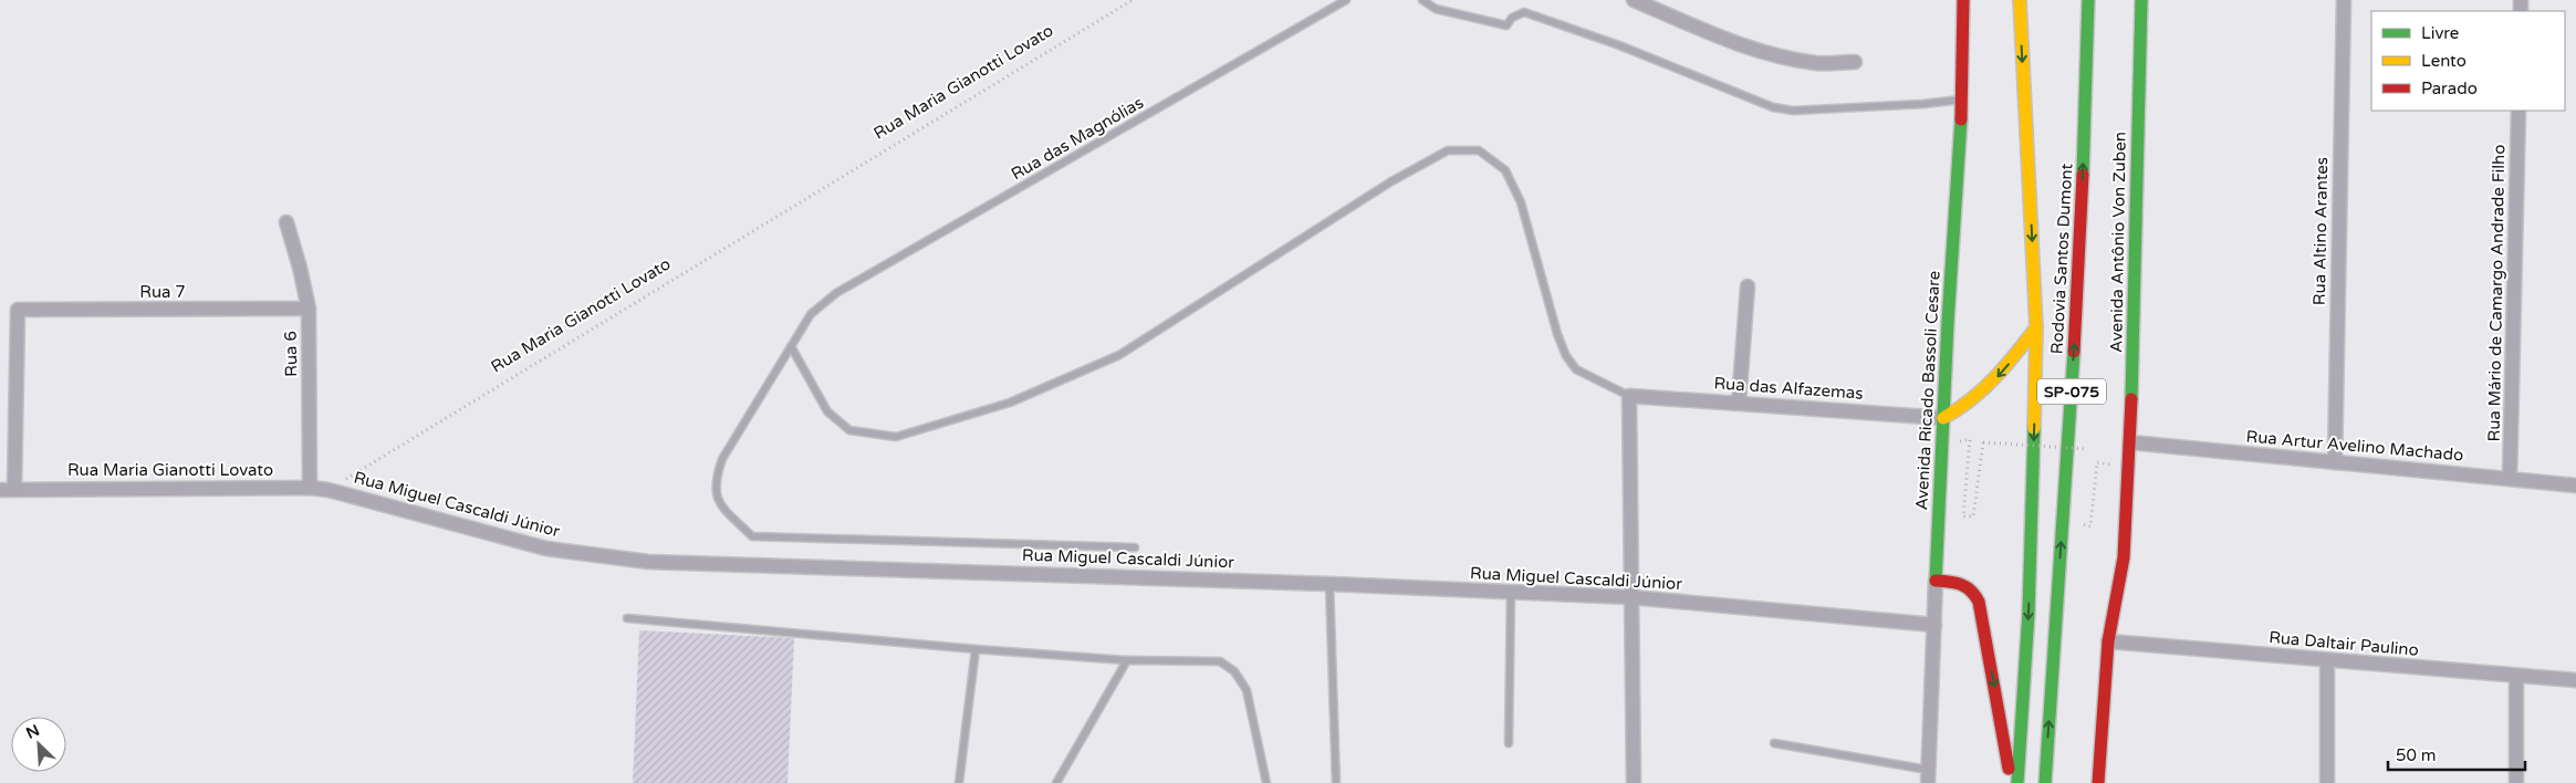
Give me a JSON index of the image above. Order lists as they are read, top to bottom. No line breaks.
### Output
{"streets":{"main road":["Avenida Antônio Von Zuben","Rodovia Santos Dumont","Avenida Ricado Bassoli Cesare","SP-075"],"street":["Rua Maria Gianotti Lovato","Rua Altino Arantes","Rua 7","Rua Mário de Camargo Andrade Filho","Rua 6","Rua das Alfazemas","Rua Artur Avelino Machado","Rua Miguel Cascaldi Júnior","Rua Daltair Paulino"],"lane":["Rua das Magnólias"]},"crossings":[["Rua Maria Gianotti Lovato","Rua 7"],["Rua Maria Gianotti Lovato","Rua 6"],["Rua Maria Gianotti Lovato","Rua Miguel Cascaldi Júnior"],["Rua Altino Arantes","Rua Artur Avelino Machado"],["Avenida Antônio Von Zuben","Rua Artur Avelino Machado"],["Avenida Antônio Von Zuben","Rua Daltair Paulino"],["Rua 7","Rua 6"],["Rua Mário de Camargo Andrade Filho","Rua Artur Avelino Machado"],["Rua das Alfazemas","Avenida Ricado Bassoli Cesare"],["Avenida Ricado Bassoli Cesare","Rua Miguel Cascaldi Júnior"]],"legend":["Livre","Lento","Parado"],"scale_bar":"50 m","north":"top left"}
